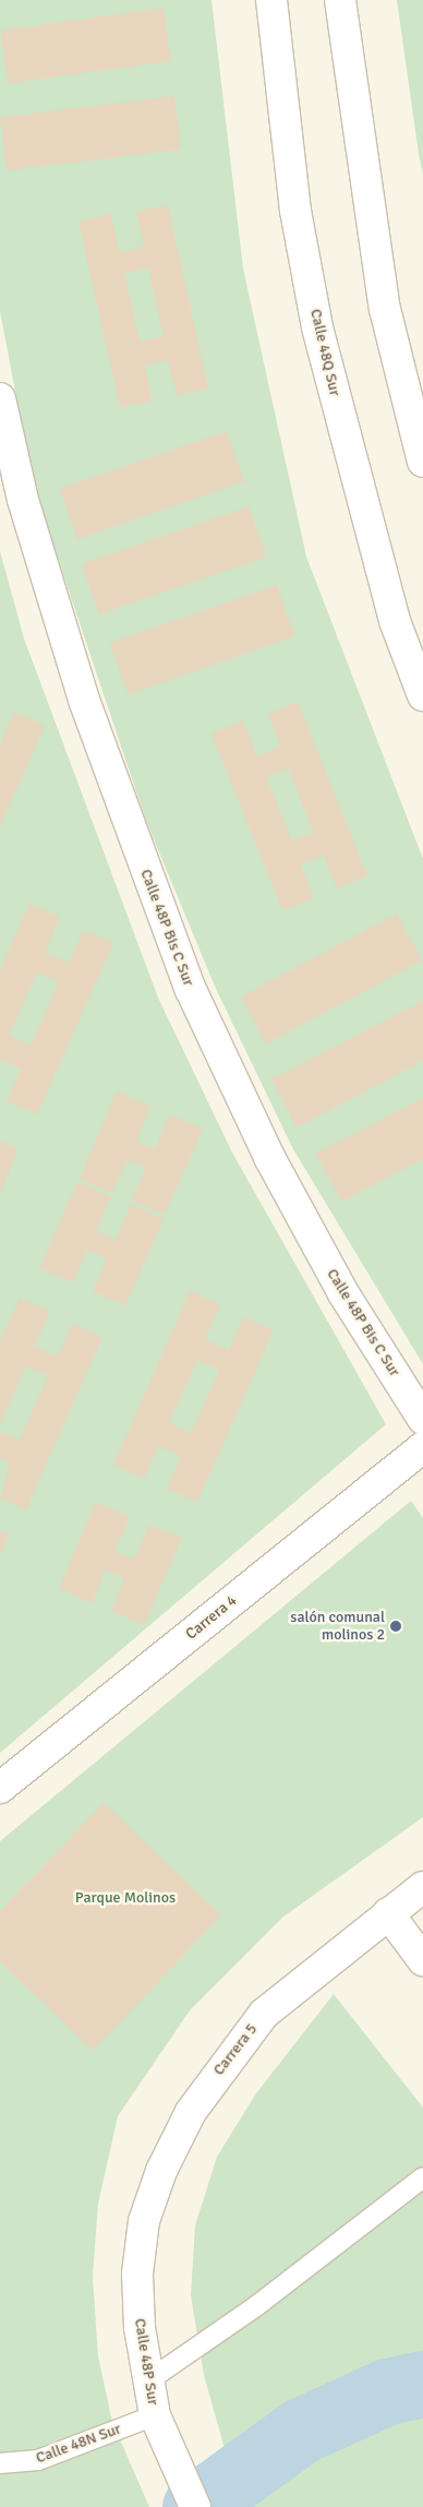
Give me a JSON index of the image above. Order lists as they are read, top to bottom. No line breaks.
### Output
{"streets":{"main road":["Calle 48Q Sur","Calle 48P Bis C Sur","Carrera 4","Carrera 5","Calle 48P Sur"],"lane":["Calle 48N Sur"]},"crossings":[["Carrera 5","Calle 48P Sur"],["Calle 48P Sur","Calle 48N Sur"]],"parks":["Parque Molinos"],"places":["salón comunal molinos 2"]}
